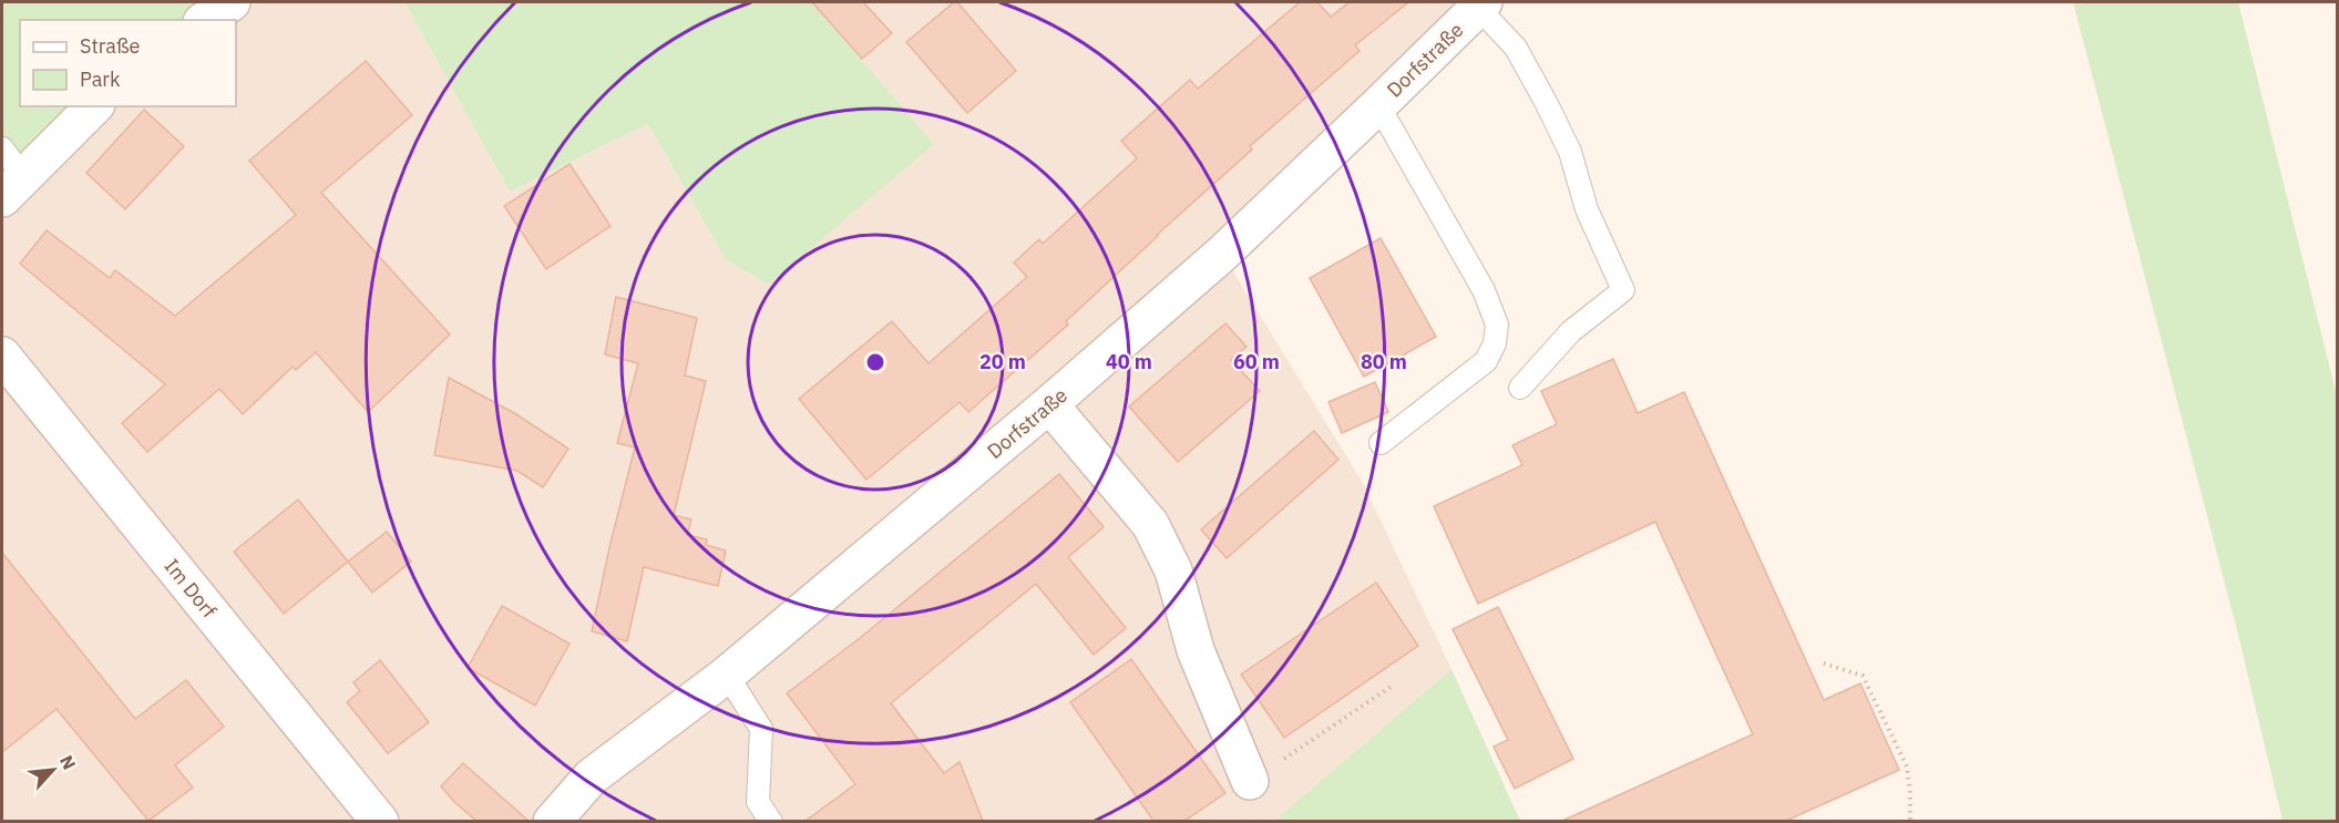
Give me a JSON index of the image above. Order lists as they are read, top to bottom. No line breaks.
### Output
{"streets":{"street":["Dorfstraße","Im Dorf"]},"legend":["Straße","Park"],"north":"top right","rings":["20 m","40 m","60 m","80 m"]}
